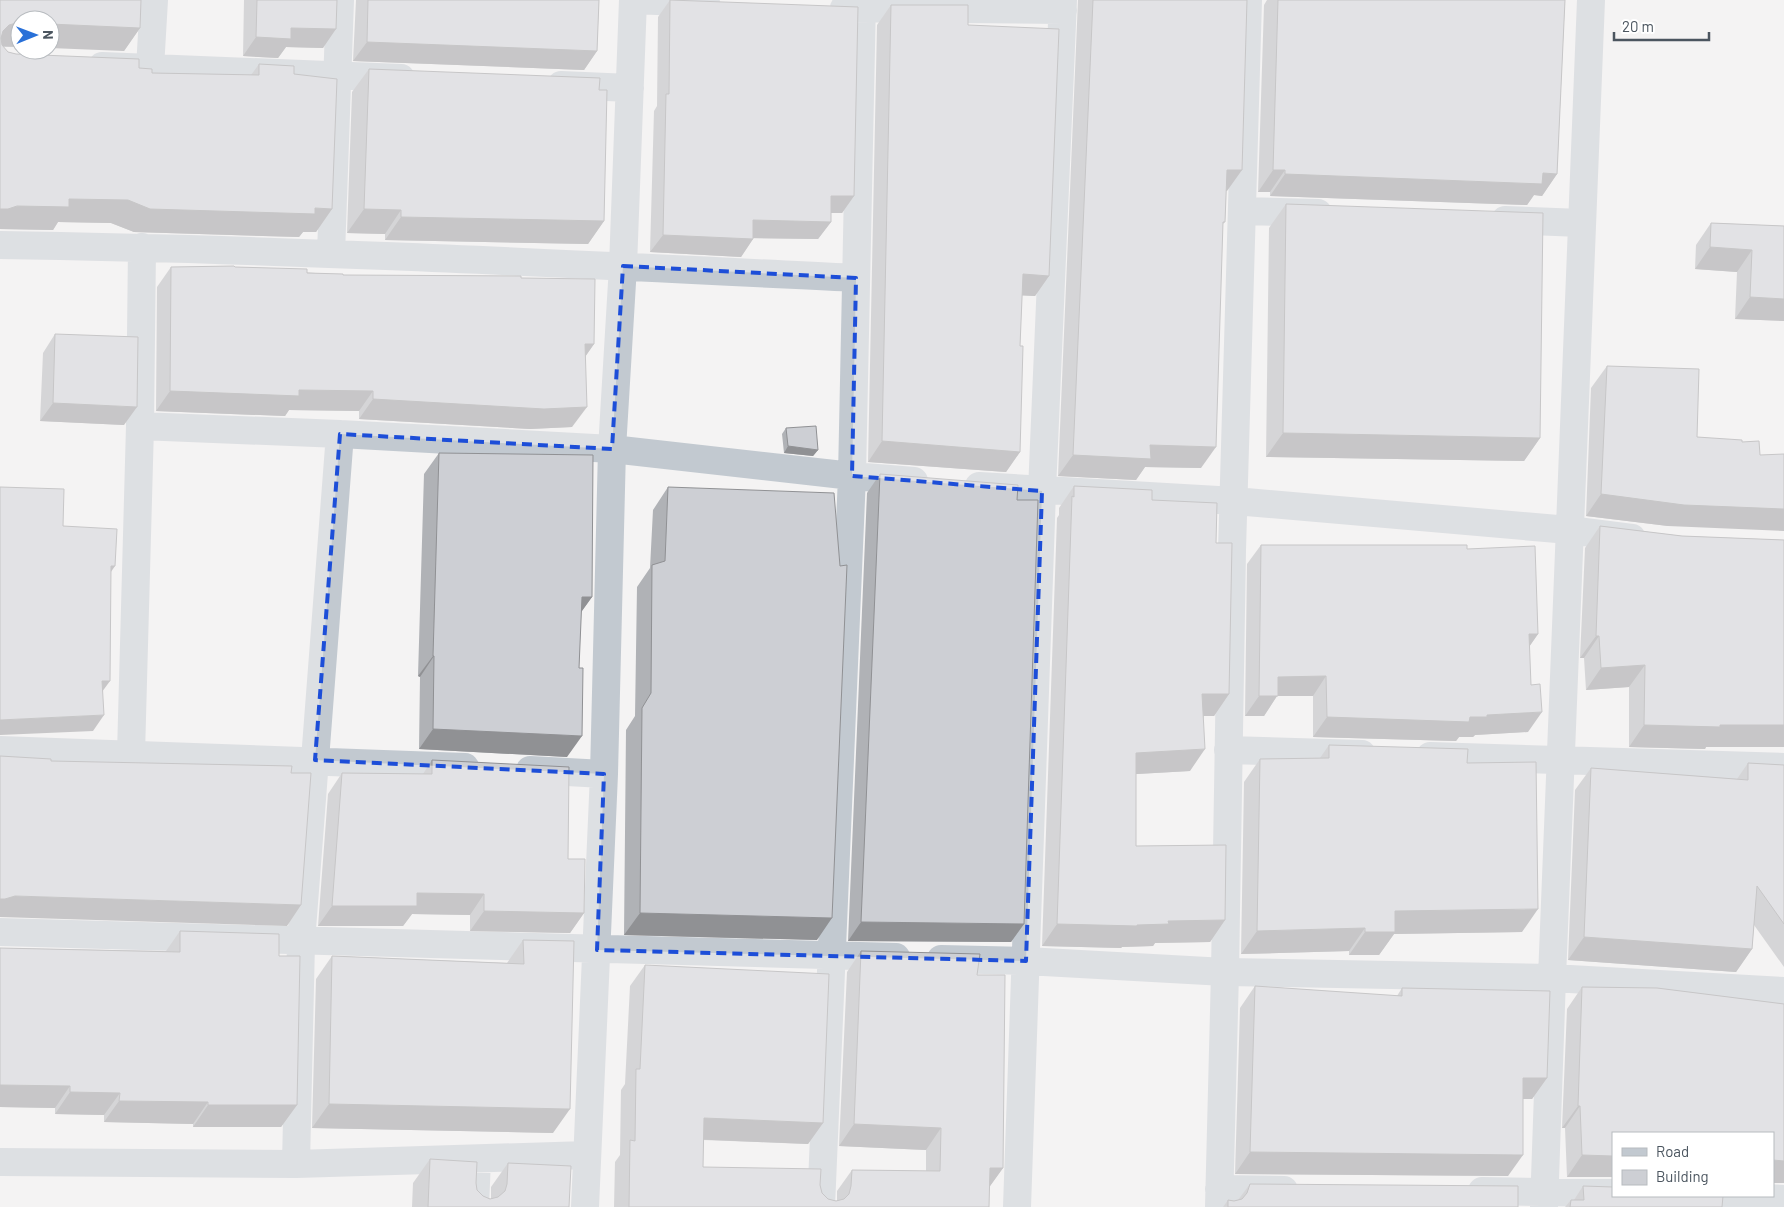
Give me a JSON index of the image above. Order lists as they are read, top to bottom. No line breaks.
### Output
{"legend":["Road","Building"],"scale_bar":"20 m","north":"right"}
